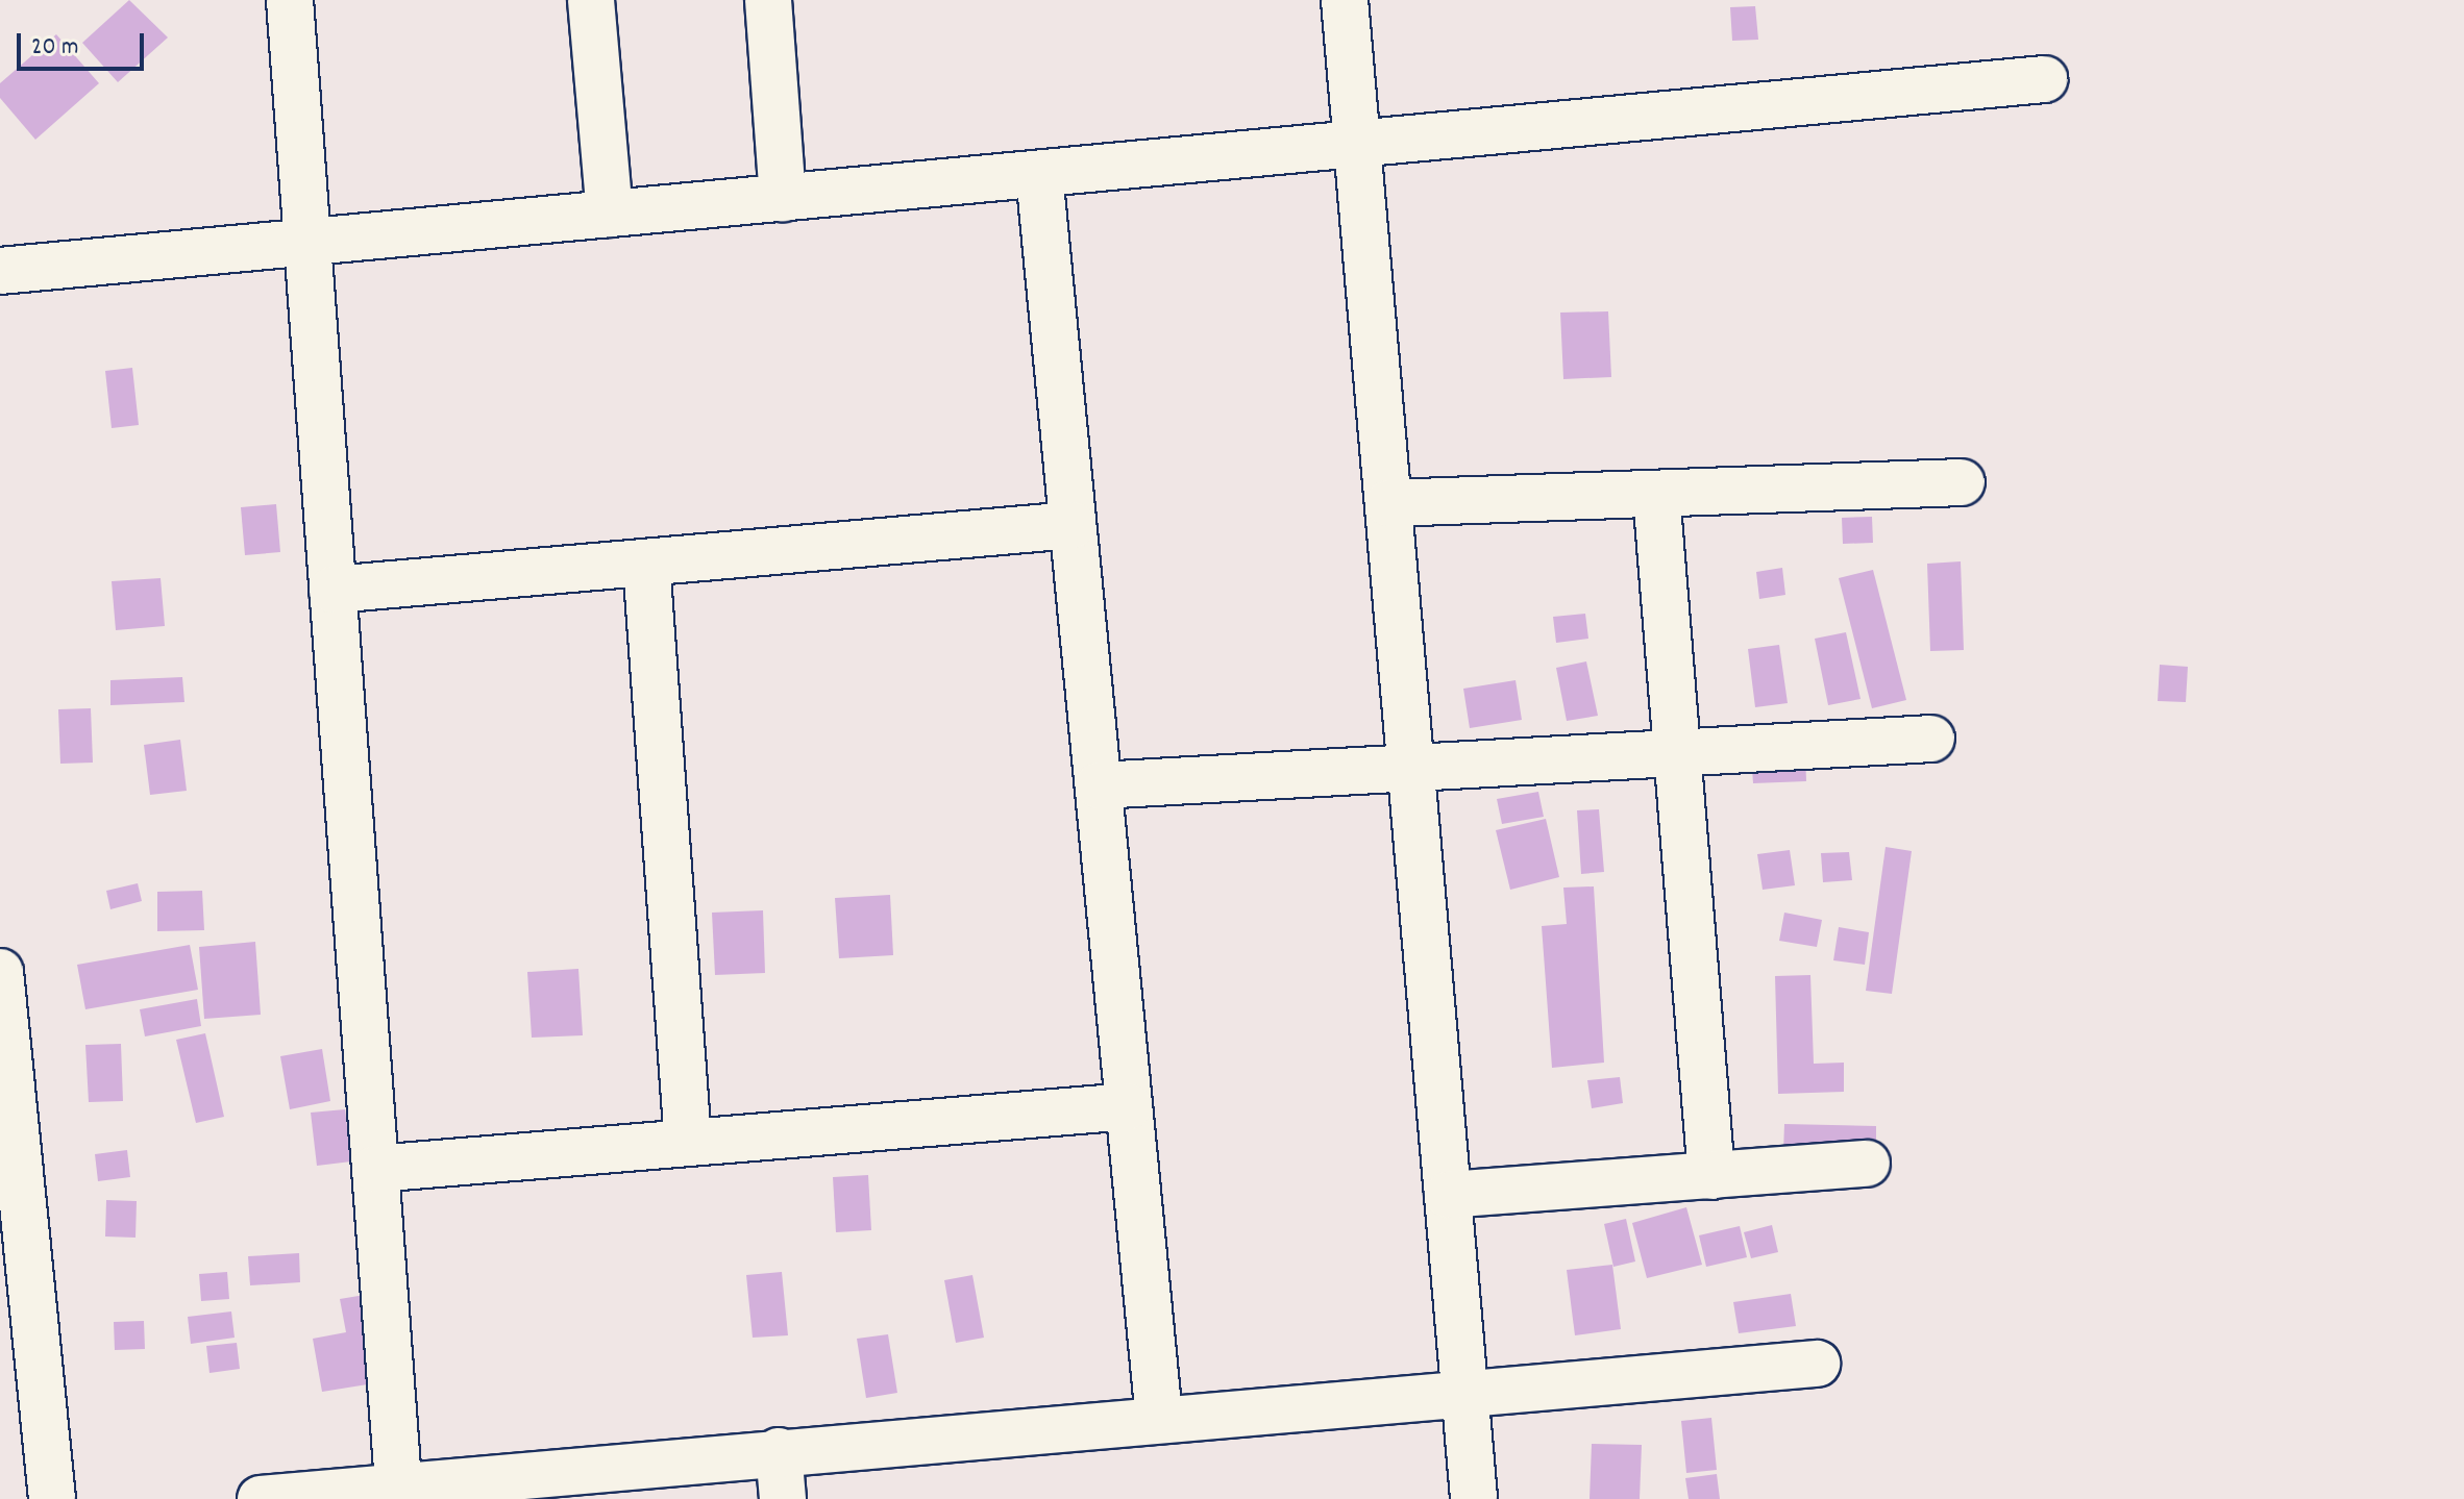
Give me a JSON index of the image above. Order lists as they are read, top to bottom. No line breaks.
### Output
{"scale_bar":"20 m"}
